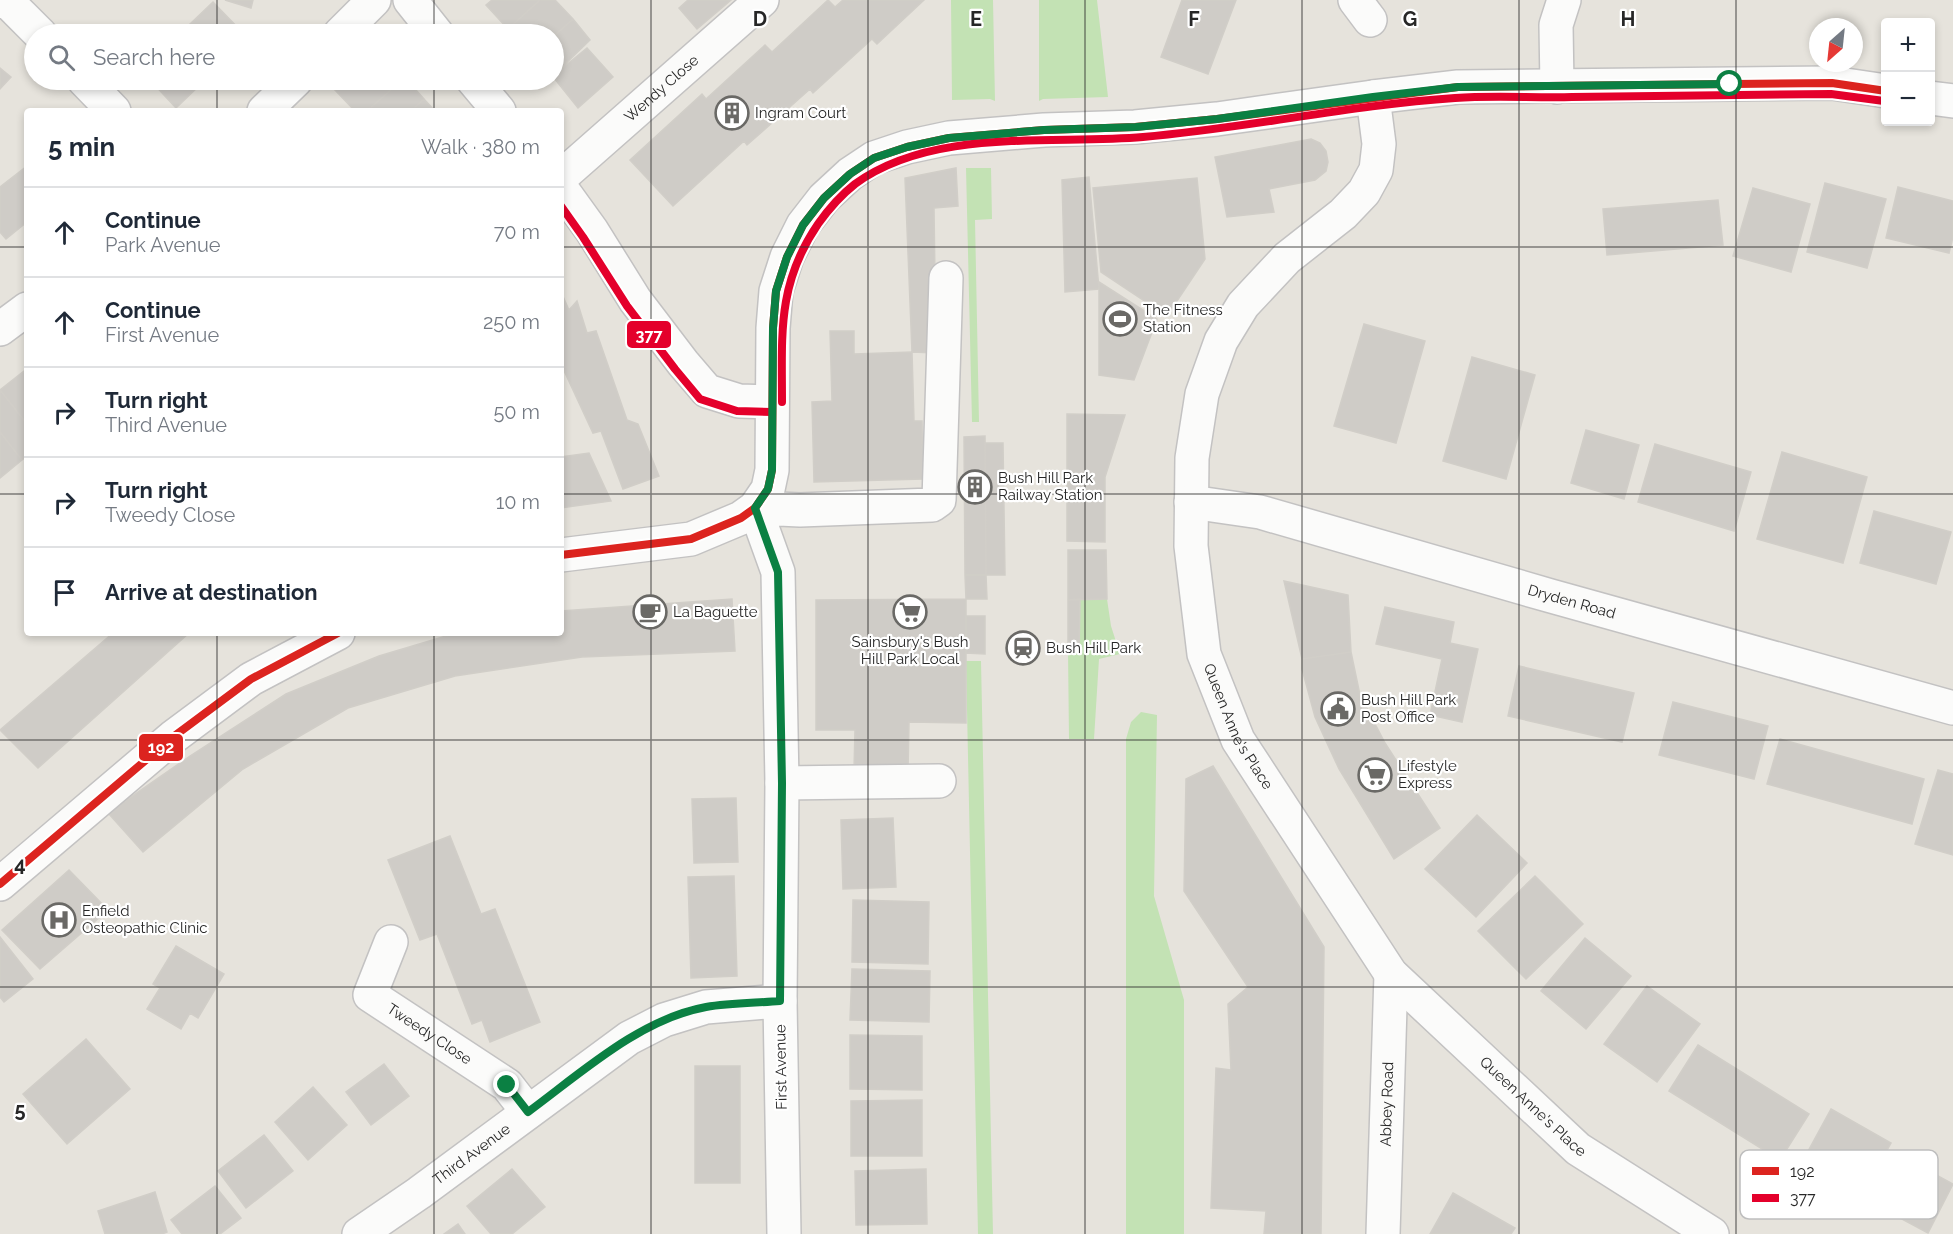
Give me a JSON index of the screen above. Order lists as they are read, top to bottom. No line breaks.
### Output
{"streets":{"street":["Wendy Close","Dryden Road","Queen Anne's Place","Tweedy Close","First Avenue","Abbey Road","Third Avenue"]},"crossings":[["Dryden Road","Queen Anne's Place"],["Queen Anne's Place","Abbey Road"],["Tweedy Close","Third Avenue"],["First Avenue","Third Avenue"]],"places":{"building":["Ingram Court","Bush Hill Park Railway Station"],"sports":["The Fitness Station"],"cafe":["La Baguette"],"supermarket":["Sainsbury's Bush Hill Park Local","Lifestyle Express"],"station":["Bush Hill Park"],"public building":["Bush Hill Park Post Office"],"hospital":["Enfield Osteopathic Clinic"]},"lines":["transit line 192","transit line 377"],"legend":["192","377"],"north":"bottom left","page":{"map_buttons":["+","−"],"search":"Search here","heading":["5 min","Walk · 380 m"],"list":[["Continue","Park Avenue","70 m"],["Continue","First Avenue","250 m"],["Turn right","Third Avenue","50 m"],["Turn right","Tweedy Close","10 m"],"Arrive at destination"]},"grid":{"columns":["D","E","F","G","H"],"rows":["4","5"]}}
